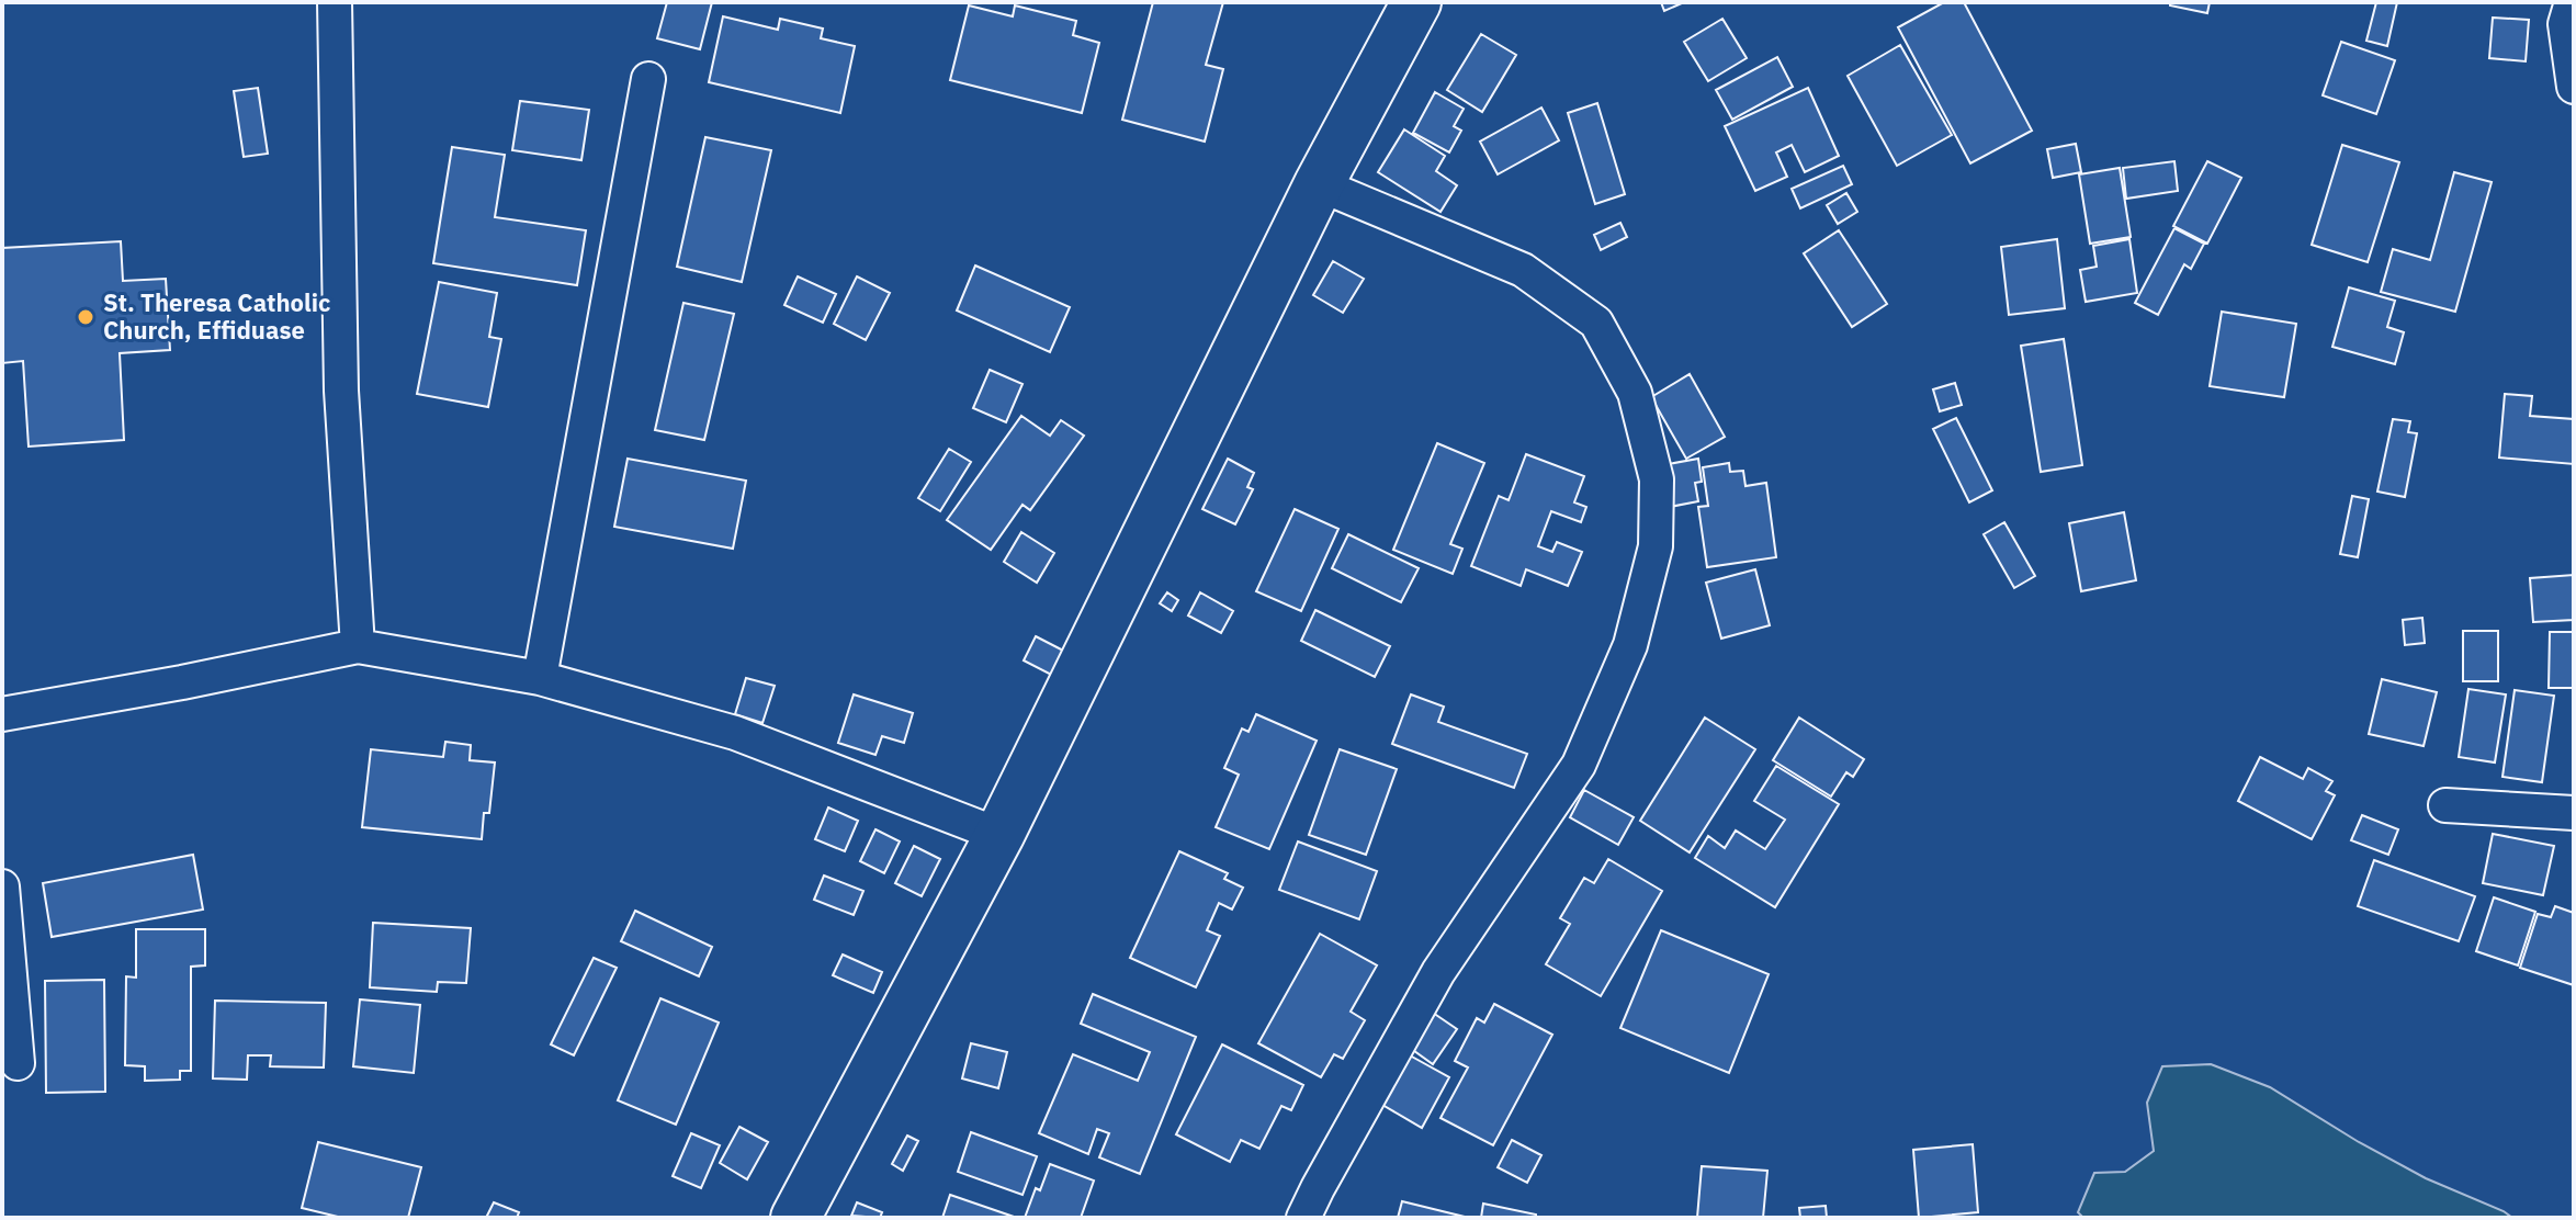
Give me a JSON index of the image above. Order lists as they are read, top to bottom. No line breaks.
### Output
{"places":["St. Theresa Catholic Church, Effiduase"]}
